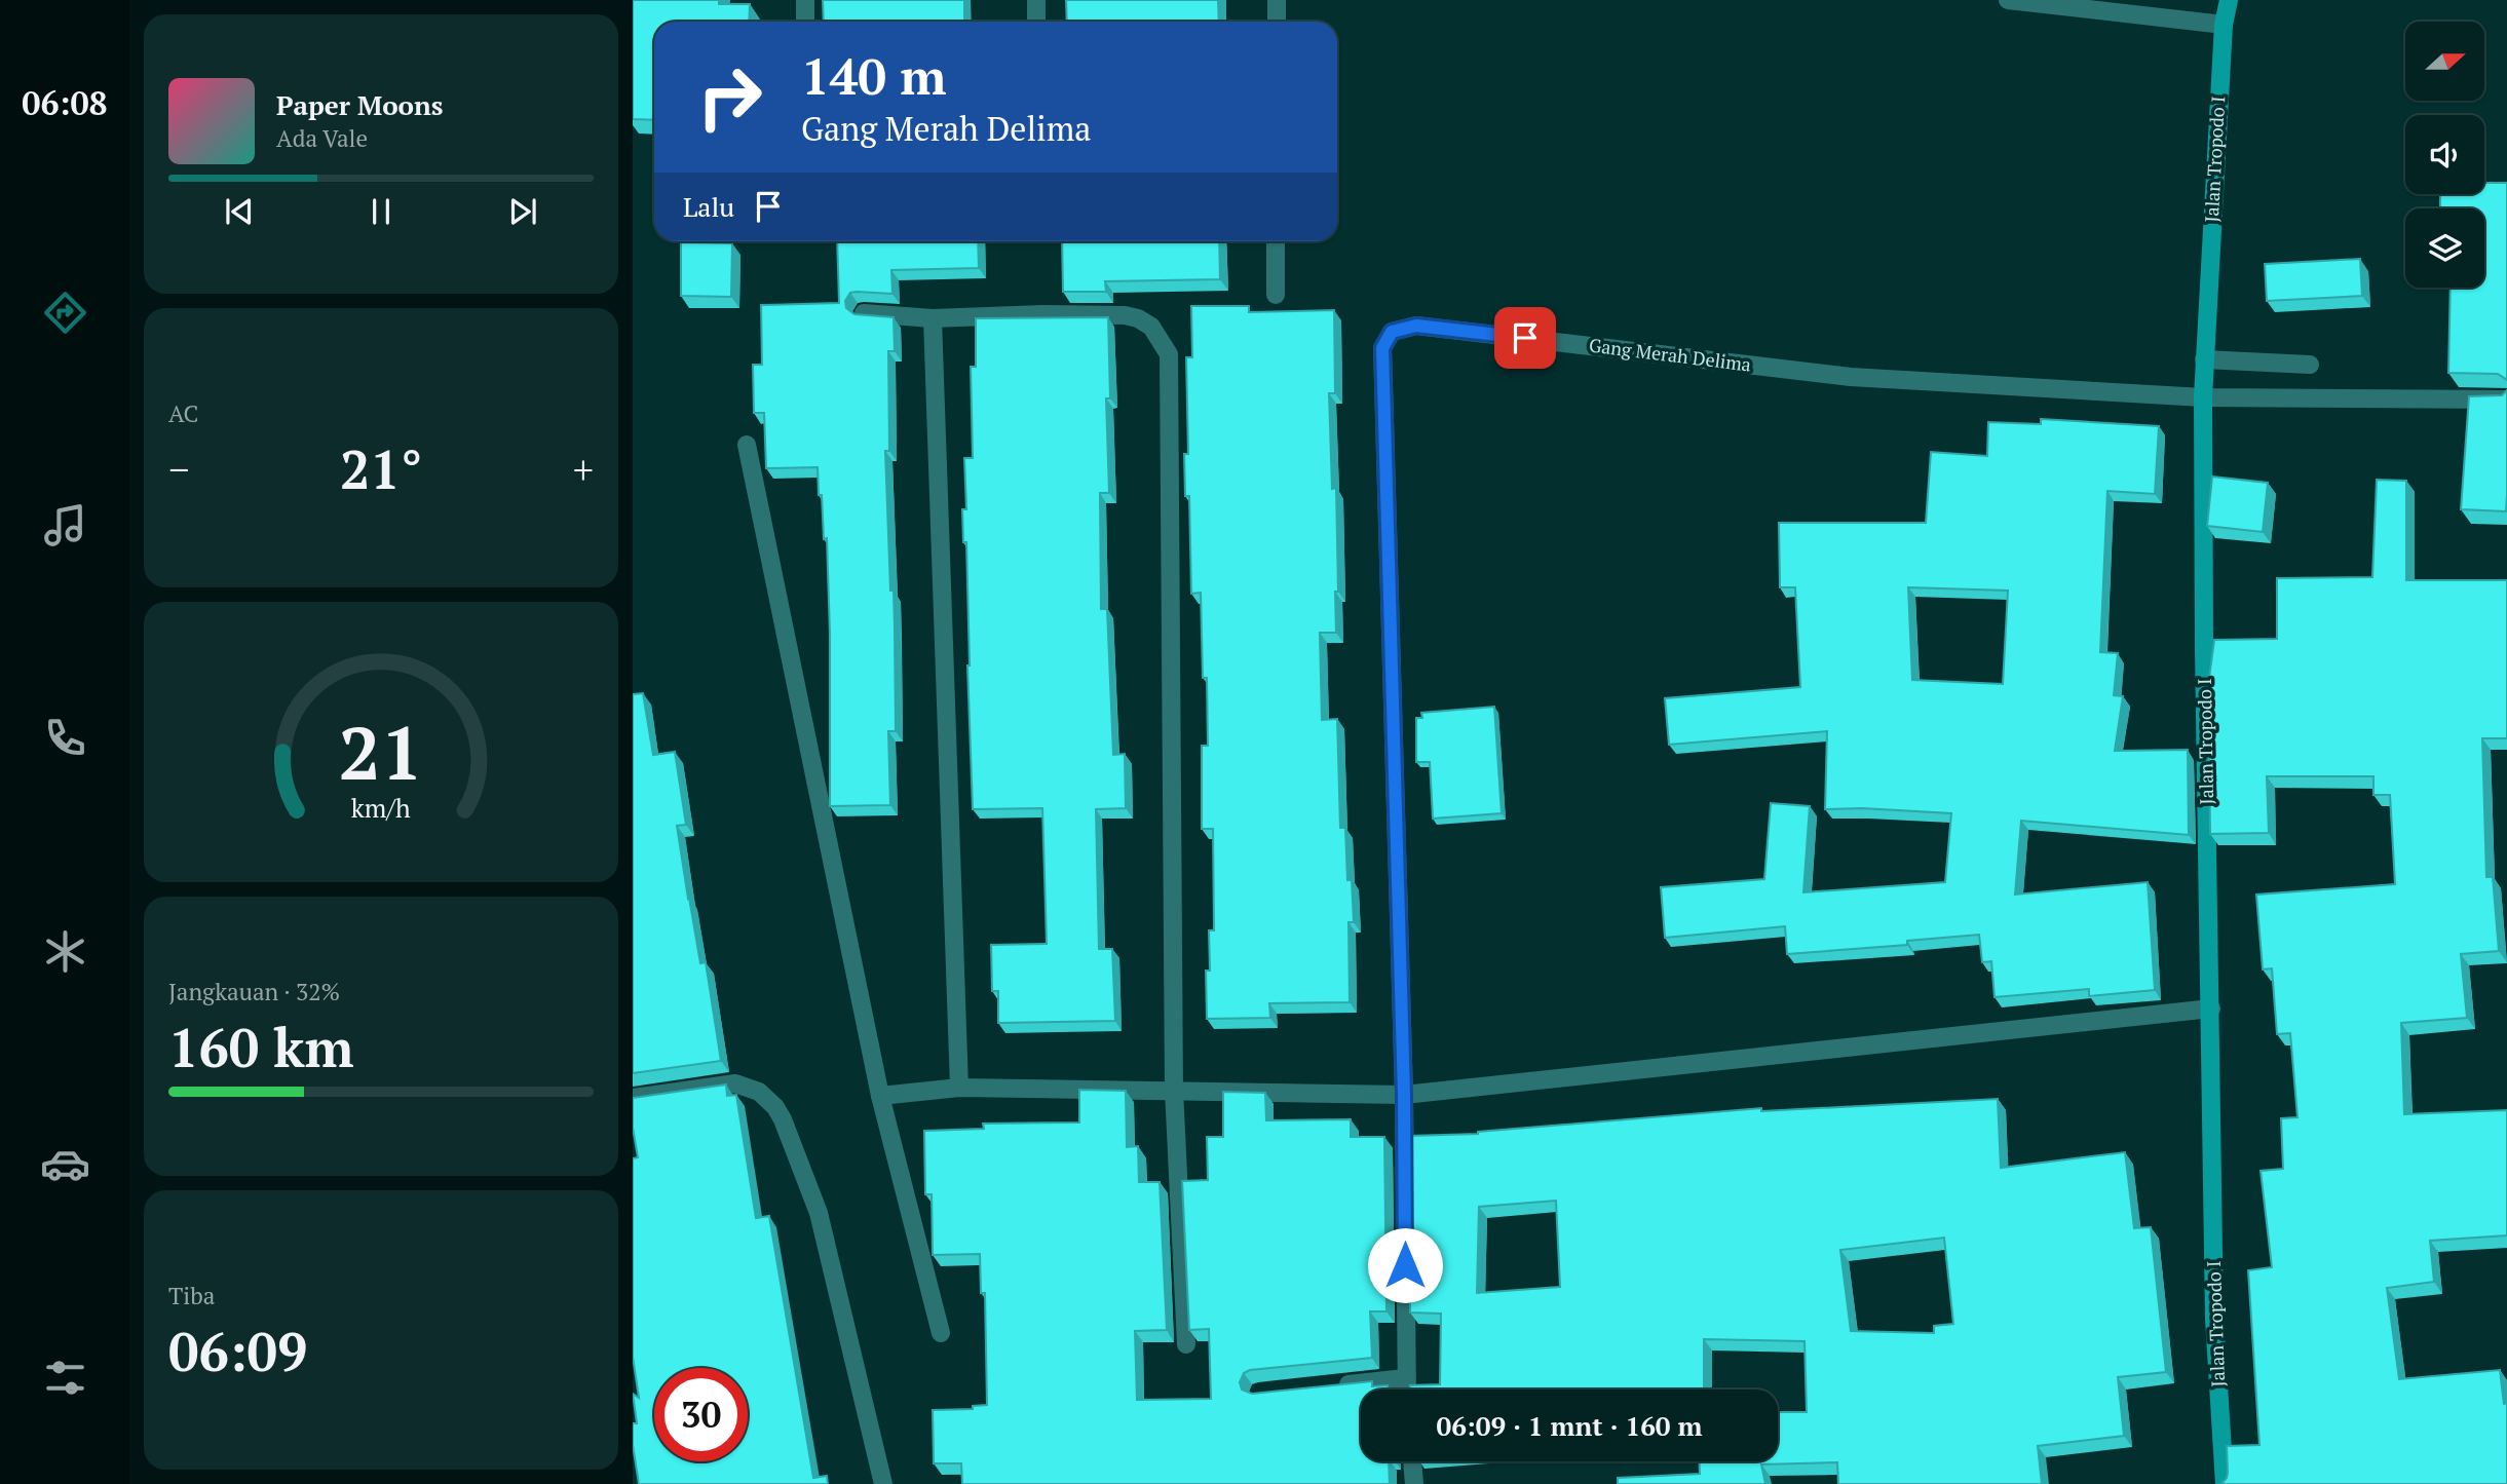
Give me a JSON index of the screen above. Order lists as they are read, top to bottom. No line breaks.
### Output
{"streets":{"street":["Jalan Tropodo I","Gang Merah Delima"]},"crossings":[["Jalan Tropodo I","Gang Merah Delima"]],"north":"right","page":{"tabs":"06:08","turn":["140 m","Gang Merah Delima"],"song":["Paper Moons","Ada Vale"],"then":"Lalu","tile":["AC",["Jangkauan · 32%","160 km"],["Tiba","06:09"]],"heat":["−","21°","+"],"limit":"30","trip":"06:09 · 1 mnt · 160 m","gauge":["21","km/h"]}}
